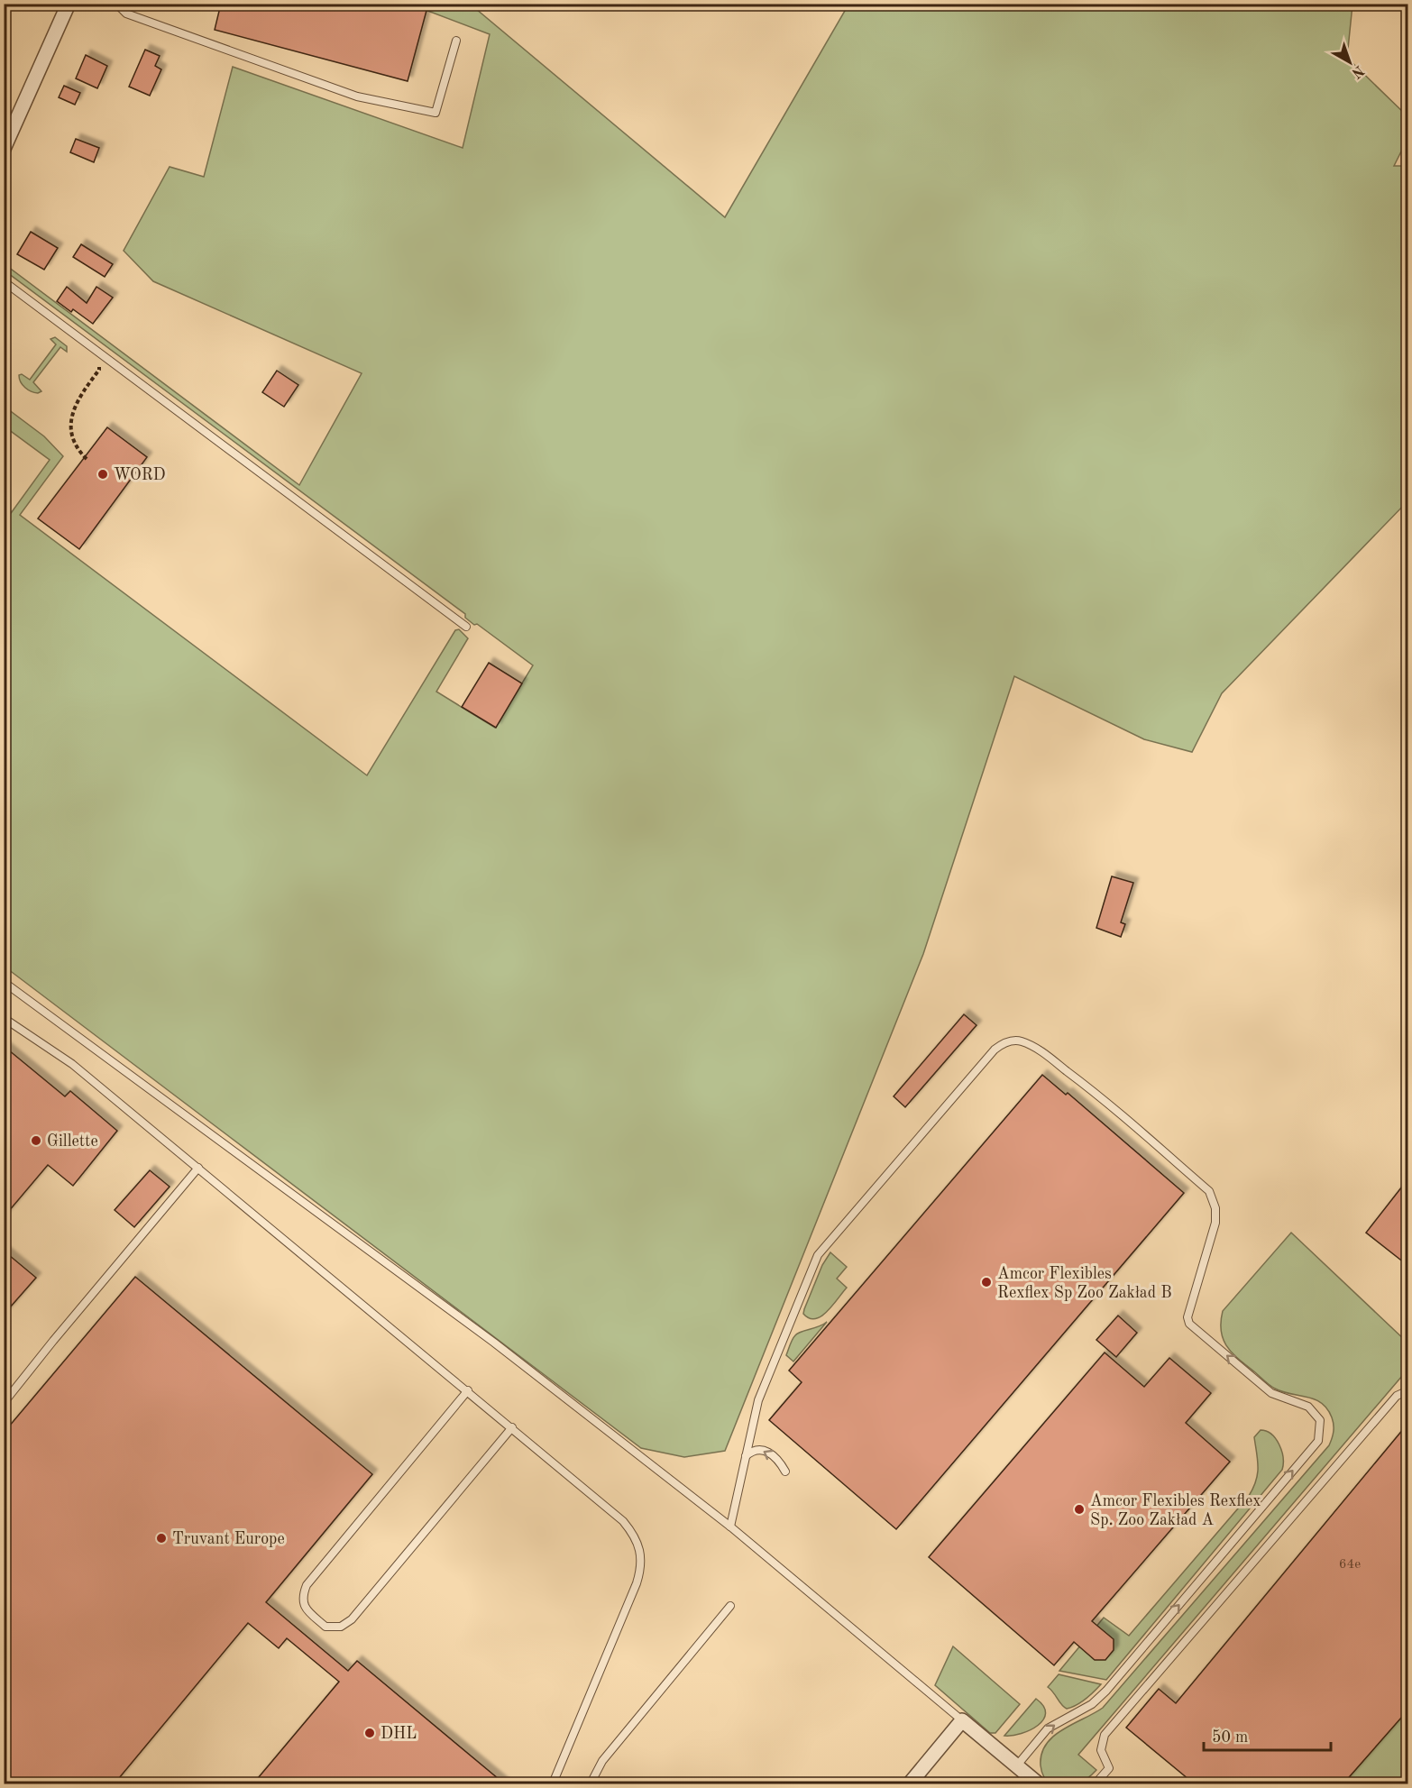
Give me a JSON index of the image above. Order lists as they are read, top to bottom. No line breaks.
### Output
{"places":["WORD","Gillette","Amcor Flexibles Rexflex Sp Zoo Zakład B","Amcor Flexibles Rexflex Sp. Zoo Zakład A","Truvant Europe","DHL"],"house_numbers":["64e"],"scale_bar":"50 m","north":"bottom right"}
